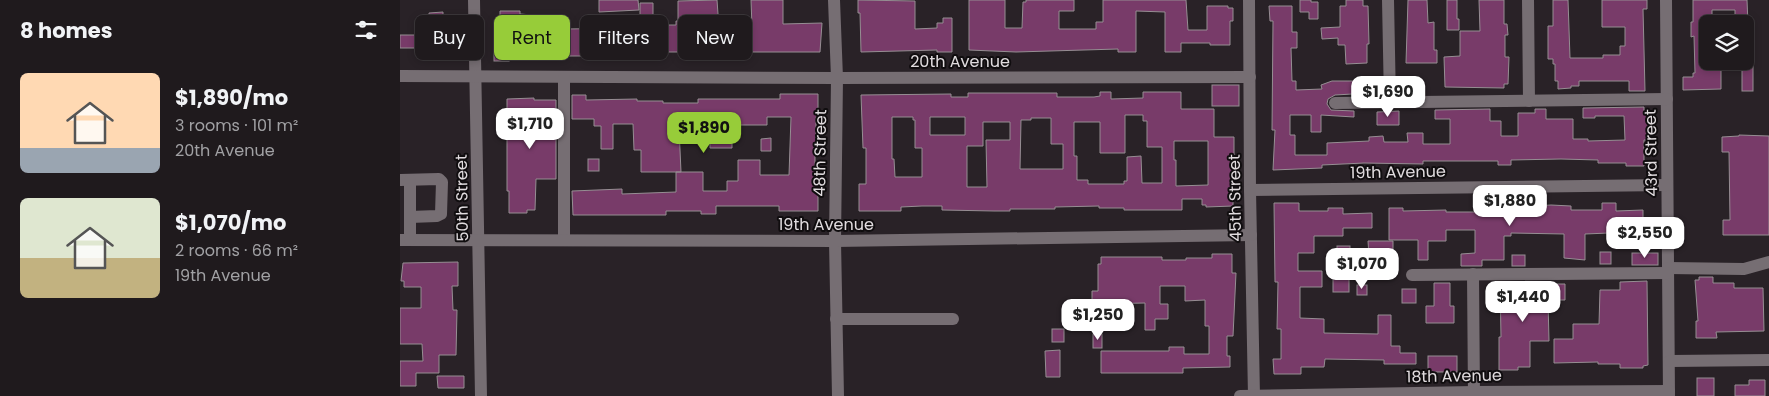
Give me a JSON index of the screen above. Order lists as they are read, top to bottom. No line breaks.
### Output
{"streets":{"street":["20th Avenue","48th Street","43rd Street","19th Avenue","50th Street","45th Street","18th Avenue"]},"crossings":[["20th Avenue","48th Street"],["20th Avenue","50th Street"],["20th Avenue","45th Street"],["48th Street","19th Avenue"],["43rd Street","19th Avenue"],["43rd Street","18th Avenue"],["19th Avenue","50th Street"],["19th Avenue","45th Street"],["45th Street","18th Avenue"]],"page":{"heading":"8 homes","chip":["Buy","Rent","Filters","New"],"list":[{"name":"$1,890/mo","note":"3 rooms · 101 m² · 20th Avenue"},{"name":"$1,070/mo","note":"2 rooms · 66 m² · 19th Avenue"}],"price":["$1,690","$1,710","$1,890","$1,880","$2,550","$1,070","$1,440","$1,250"]}}
